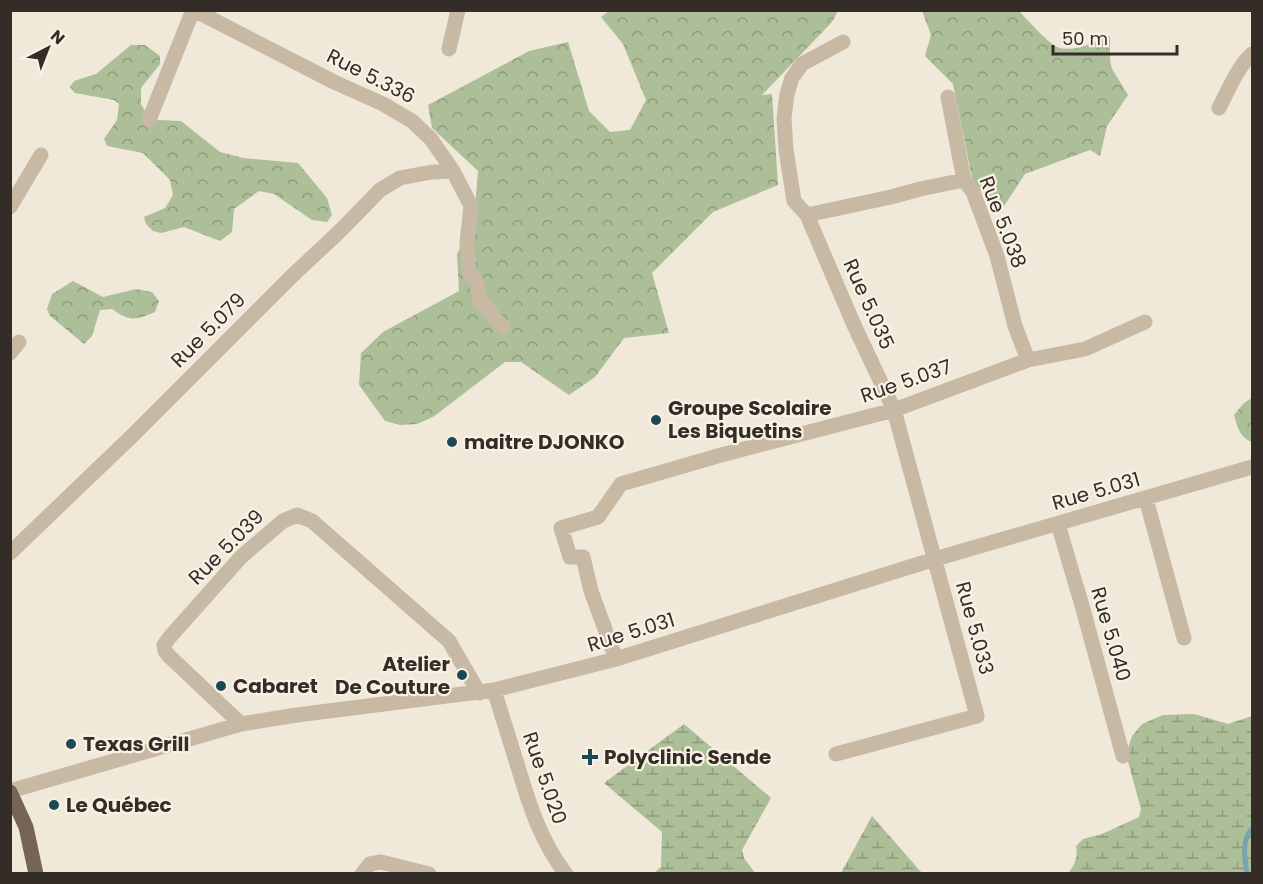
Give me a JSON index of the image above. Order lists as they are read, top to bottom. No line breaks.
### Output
{"streets":{"street":["Rue 5.336","Rue 5.038","Rue 5.035","Rue 5.079","Rue 5.037","Rue 5.031","Rue 5.039","Rue 5.033","Rue 5.040","Rue 5.020"]},"crossings":[["Rue 5.336","Rue 5.079"],["Rue 5.038","Rue 5.037"],["Rue 5.035","Rue 5.037"],["Rue 5.035","Rue 5.033"],["Rue 5.037","Rue 5.031"],["Rue 5.037","Rue 5.033"],["Rue 5.031","Rue 5.039"],["Rue 5.031","Rue 5.033"],["Rue 5.031","Rue 5.040"],["Rue 5.031","Rue 5.020"],["Rue 5.039","Rue 5.020"]],"places":{"other":["Groupe Scolaire Les Biquetins","maitre DJONKO","Atelier De Couture","Cabaret","Texas Grill","Le Québec"],"health":["Polyclinic Sende"]},"scale_bar":"50 m","north":"top right"}
